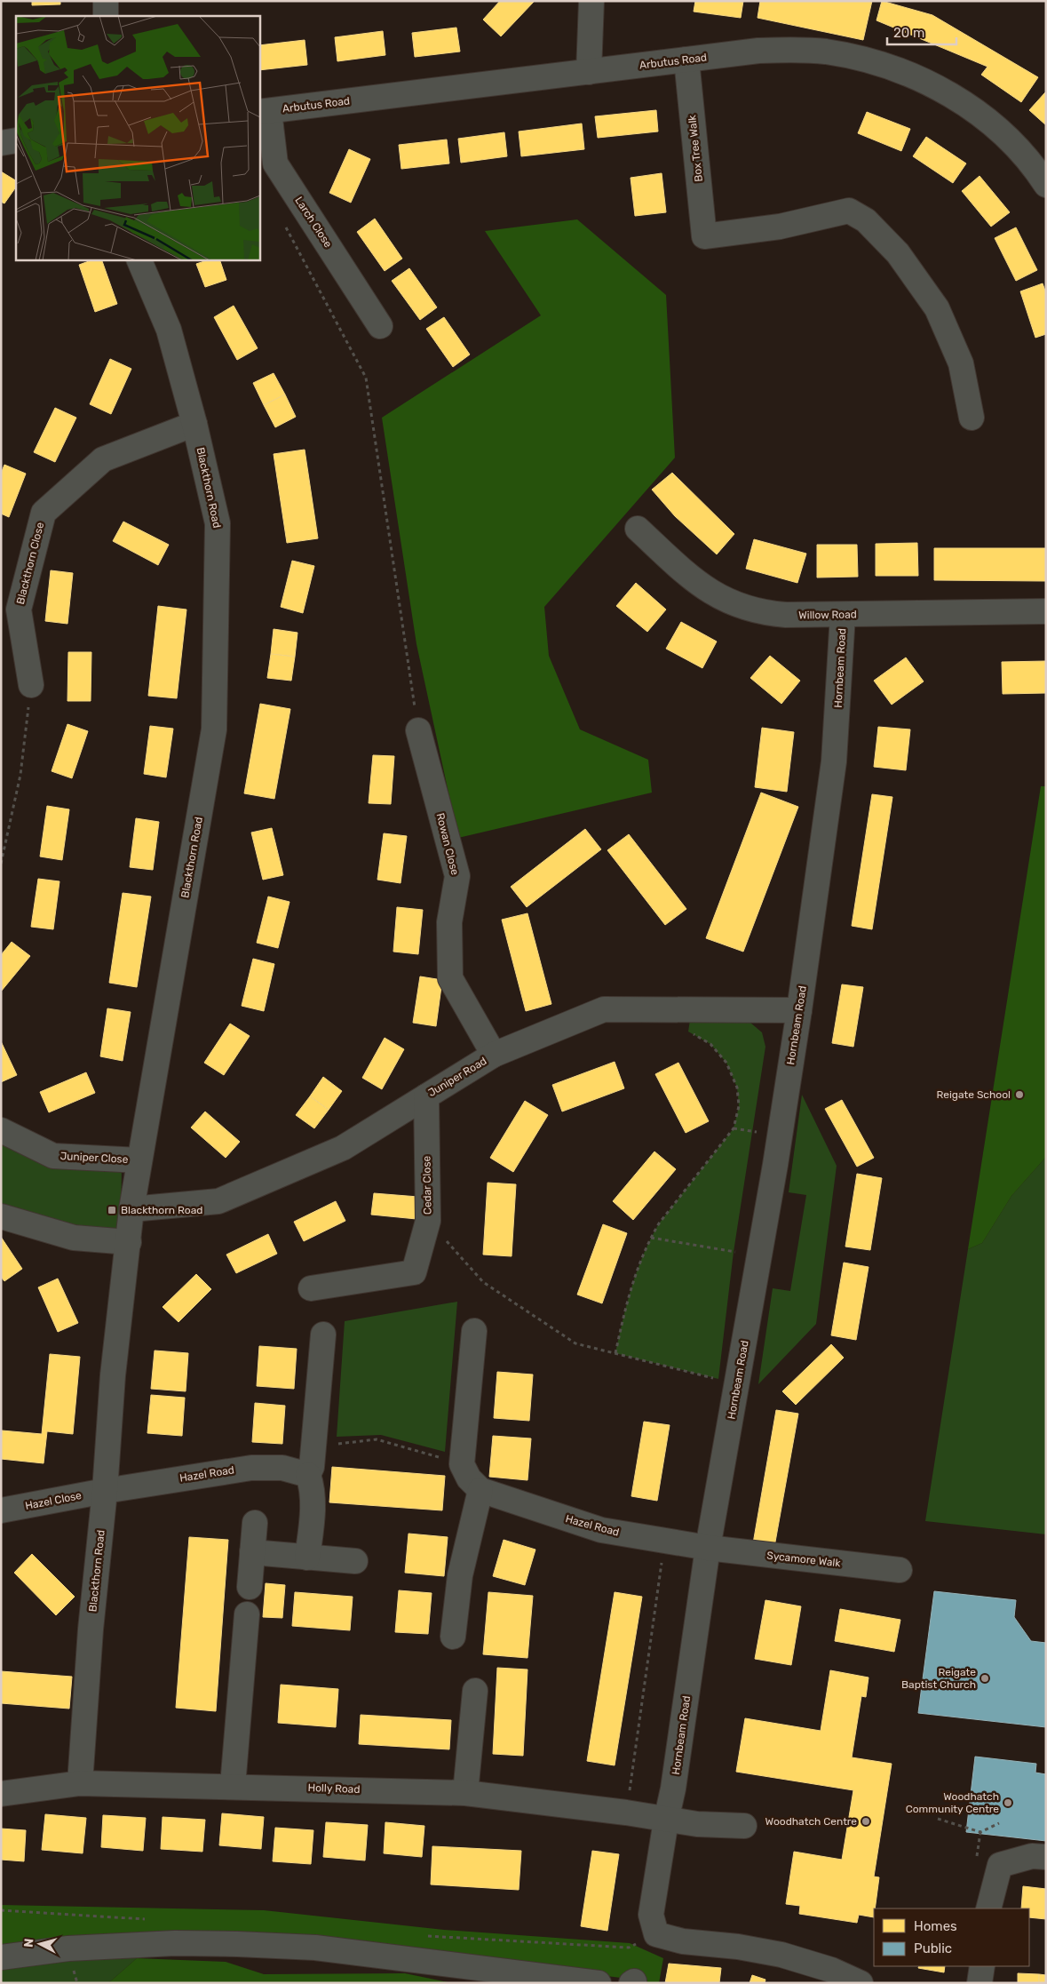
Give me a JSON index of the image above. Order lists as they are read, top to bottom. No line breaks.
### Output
{"streets":{"street":["Arbutus Road","Box Tree Walk","Larch Close","Blackthorn Road","Blackthorn Close","Willow Road","Hornbeam Road","Rowan Close","Juniper Road","Juniper Close","Cedar Close","Hazel Road","Hazel Close","Sycamore Walk","Holly Road"]},"crossings":[["Arbutus Road","Box Tree Walk"],["Arbutus Road","Larch Close"],["Blackthorn Road","Blackthorn Close"],["Blackthorn Road","Juniper Road"],["Blackthorn Road","Juniper Close"],["Blackthorn Road","Hazel Road"],["Blackthorn Road","Hazel Close"],["Blackthorn Road","Holly Road"],["Willow Road","Hornbeam Road"],["Hornbeam Road","Juniper Road"],["Hornbeam Road","Hazel Road"],["Hornbeam Road","Sycamore Walk"],["Hornbeam Road","Holly Road"],["Rowan Close","Juniper Road"],["Juniper Road","Cedar Close"],["Hazel Road","Hazel Close"],["Hazel Road","Sycamore Walk"]],"places":{"other":["Reigate School","Reigate Baptist Church","Woodhatch Community Centre","Woodhatch Centre"],"transit":["Blackthorn Road"]},"legend":["Homes","Public"],"scale_bar":"20 m","north":"left"}
